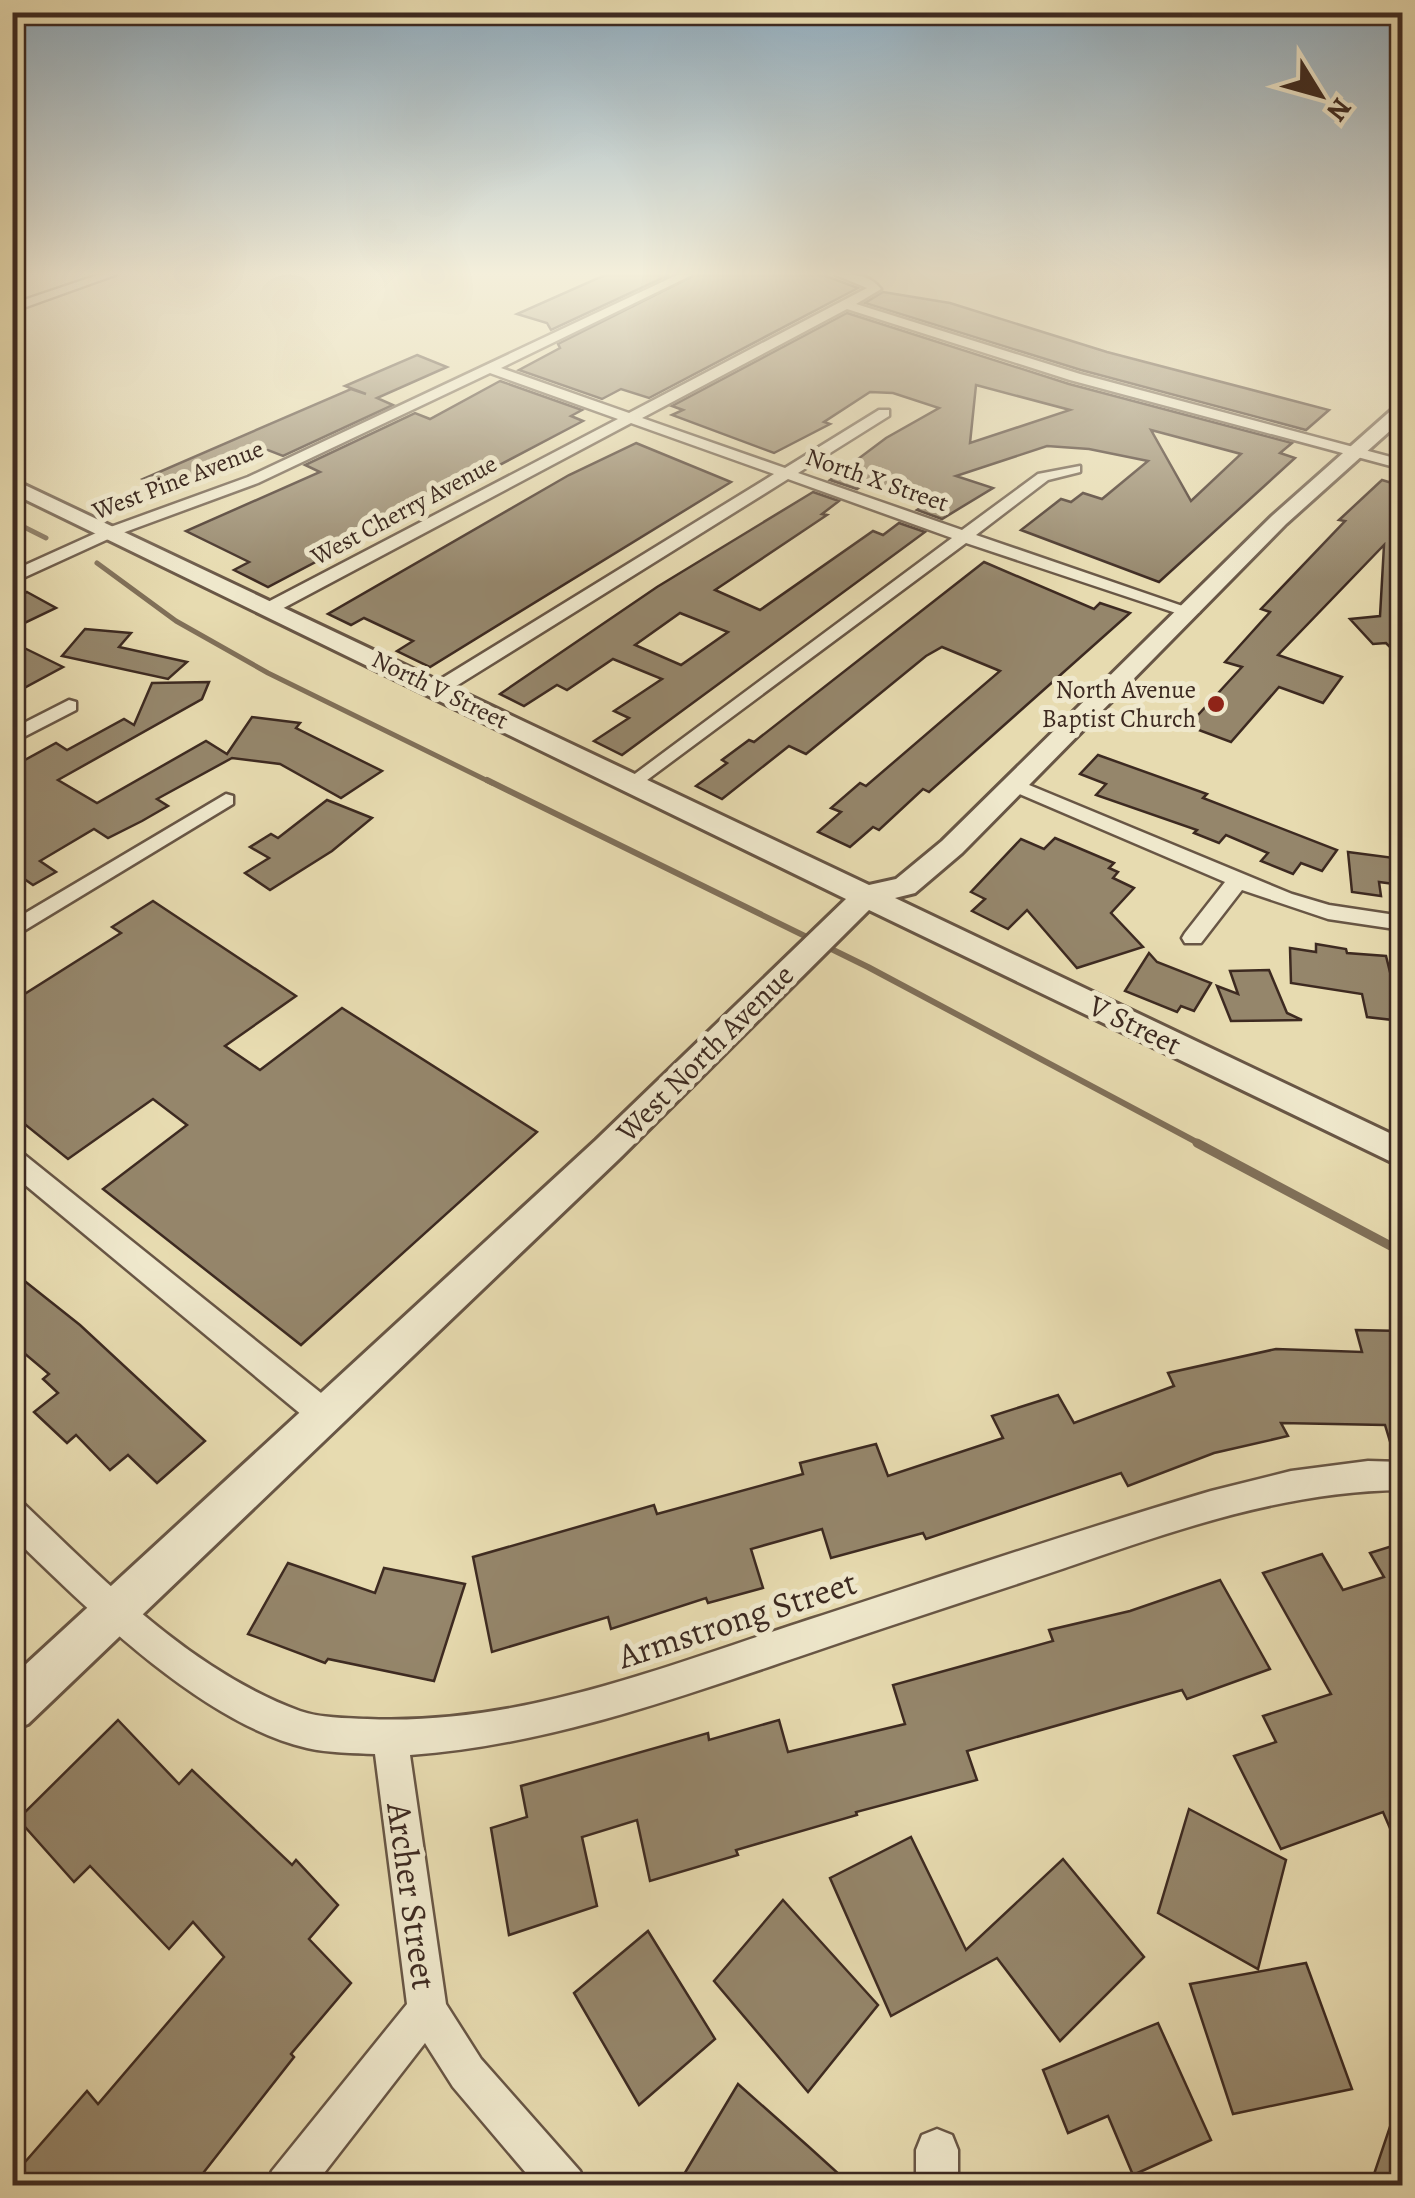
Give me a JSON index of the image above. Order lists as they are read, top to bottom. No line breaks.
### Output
{"streets":{"street":["West Pine Avenue","North X Street","West Cherry Avenue","North V Street","V Street","West North Avenue","Armstrong Street","Archer Street"]},"crossings":[["West Pine Avenue","North V Street"],["North X Street","West Cherry Avenue"],["North X Street","West North Avenue"],["West Cherry Avenue","North V Street"],["North V Street","V Street"],["North V Street","West North Avenue"],["V Street","West North Avenue"],["West North Avenue","Armstrong Street"],["Armstrong Street","Archer Street"]],"places":["North Avenue Baptist Church"],"north":"bottom right"}
